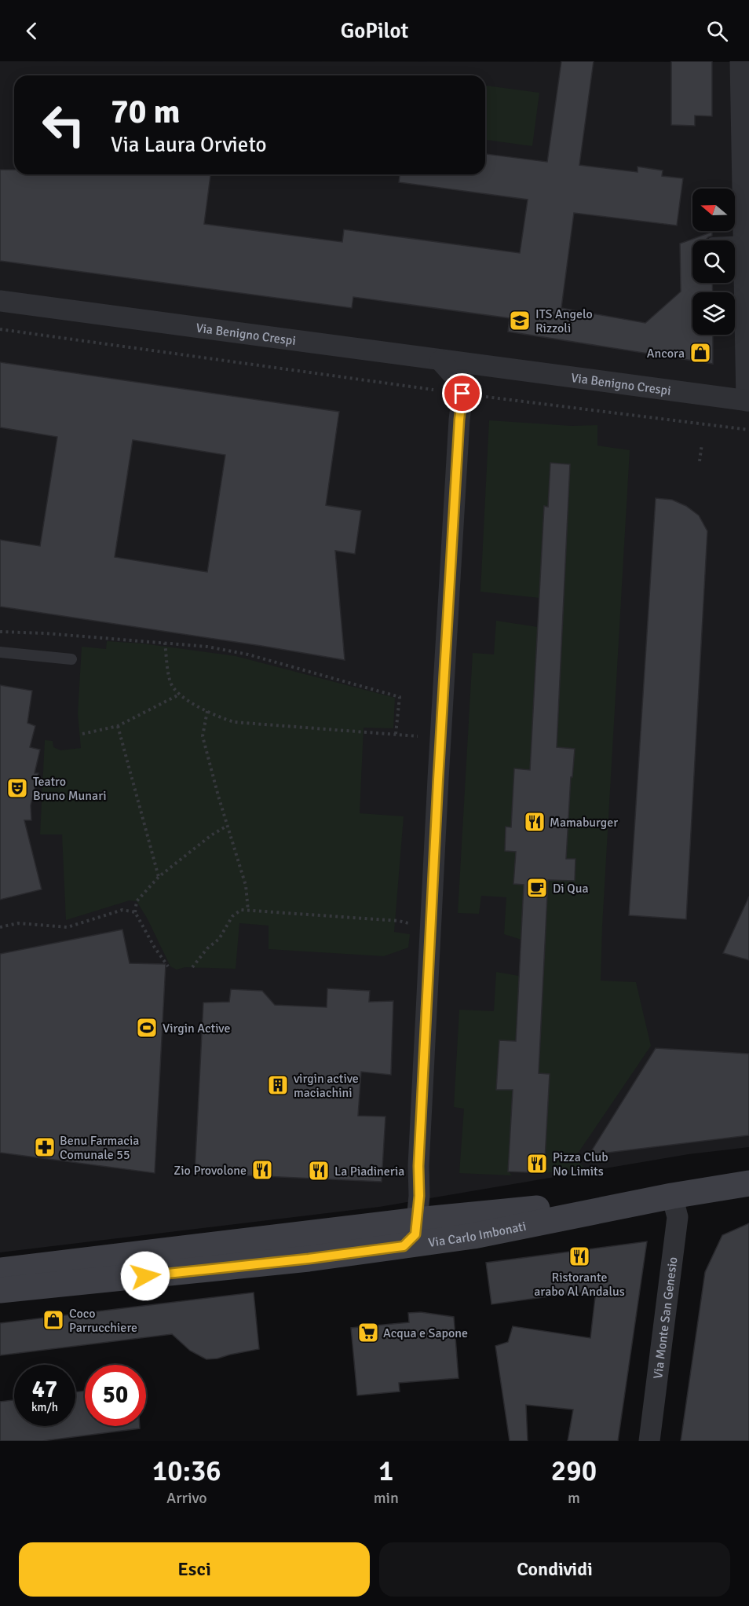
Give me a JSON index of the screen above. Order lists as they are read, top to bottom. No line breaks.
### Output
{"streets":{"main road":["Via Carlo Imbonati"],"street":["Via Benigno Crespi","Via Monte San Genesio"]},"crossings":[["Via Carlo Imbonati","Via Monte San Genesio"]],"places":{"school or university":["ITS Angelo Rizzoli"],"shop":["Ancora","Coco Parrucchiere"],"theatre":["Teatro Bruno Munari"],"restaurant":["Mamaburger","Pizza Club No Limits","Zio Provolone","La Piadineria","Ristorante arabo Al Andalus"],"cafe":["Di Qua"],"sports":["Virgin Active"],"building":["virgin active maciachini"],"pharmacy":["Benu Farmacia Comunale 55"],"supermarket":["Acqua e Sapone"]},"north":"left","page":{"header":"GoPilot","turn":["70 m","Via Laura Orvieto"],"speed":"47 km/h","limit":"50","eta":["10:36","Arrivo","1","min","290","m"],"buttons":["Esci","Condividi"]}}
